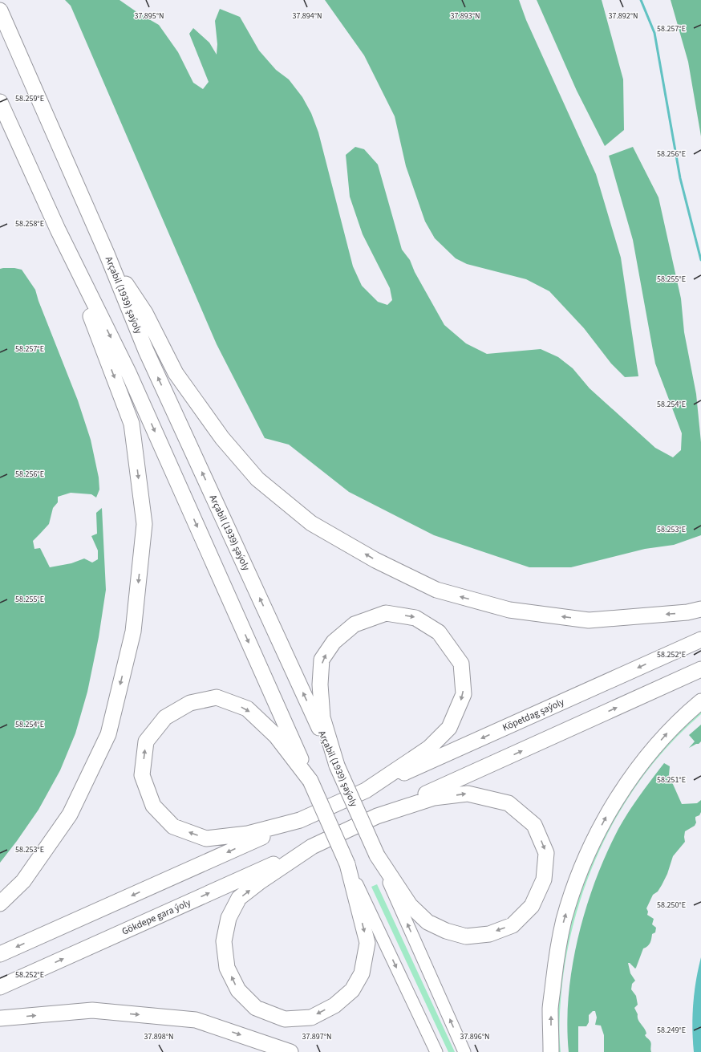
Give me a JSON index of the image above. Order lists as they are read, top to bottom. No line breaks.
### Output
{"streets":{"main road":["Arçabil (1939) şaýoly","Köpetdag şaýoly","Gökdepe gara ýoly"]},"coordinates":["37.895°N","37.893°N","37.894°N","37.892°N","58.257°E","58.259°E","58.256°E","58.258°E","58.255°E","58.254°E","58.253°E","58.252°E","58.251°E","58.250°E","58.249°E","37.898°N","37.897°N","37.896°N"]}
